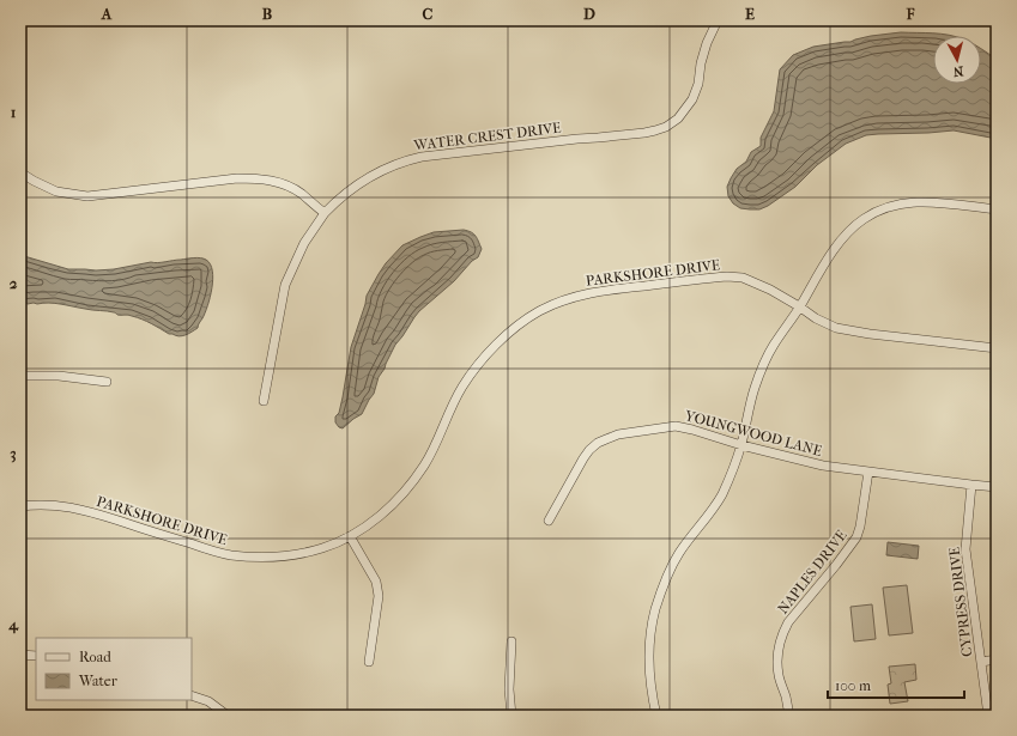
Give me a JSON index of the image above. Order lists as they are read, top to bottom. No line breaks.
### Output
{"streets":{"street":["WATER CREST DRIVE","PARKSHORE DRIVE","YOUNGWOOD LANE","NAPLES DRIVE","CYPRESS DRIVE"]},"crossings":[["YOUNGWOOD LANE","NAPLES DRIVE"],["YOUNGWOOD LANE","CYPRESS DRIVE"]],"legend":["Road","Water"],"scale_bar":"100 m","north":"bottom","grid":{"columns":["A","B","C","D","E","F"],"rows":["1","2","3","4"]}}
